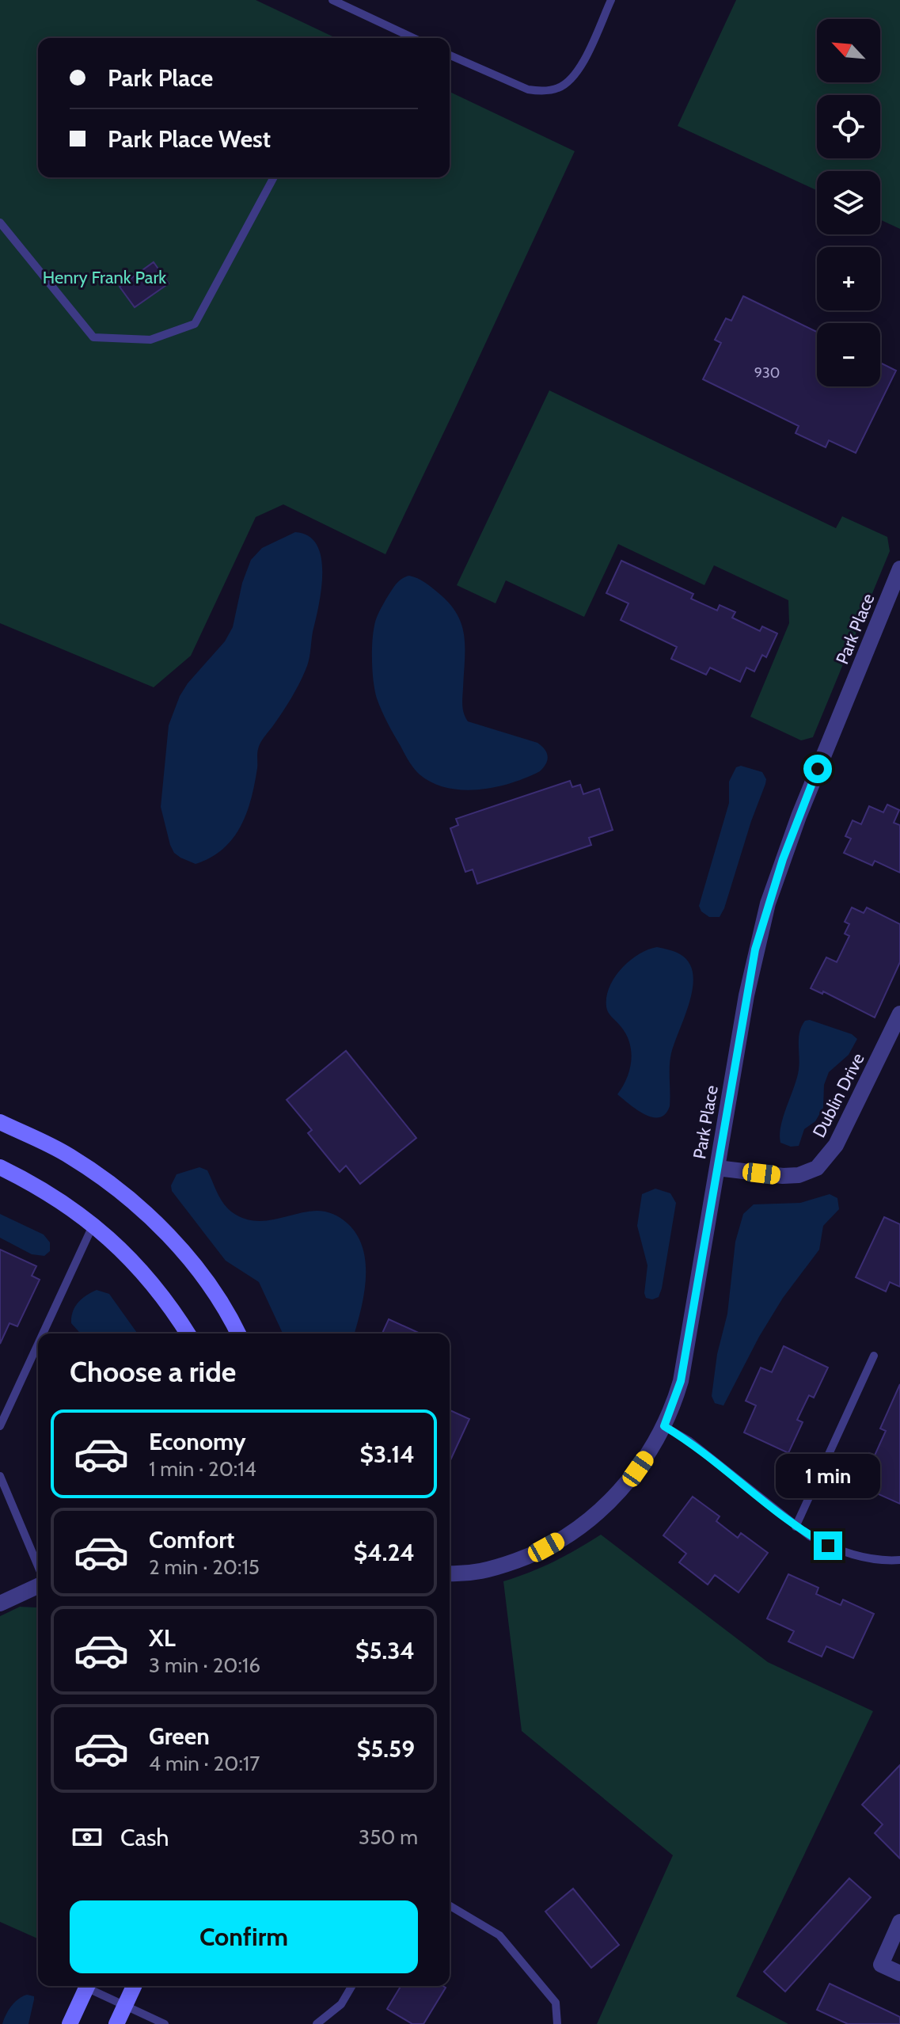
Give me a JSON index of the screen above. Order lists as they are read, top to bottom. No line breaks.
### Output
{"streets":{"street":["Park Place","Dublin Drive"]},"crossings":[["Park Place","Dublin Drive"]],"parks":["Henry Frank Park"],"house_numbers":["930"],"north":"top left","page":{"map_buttons":["+","−"],"banner":["Park Place","Park Place West"],"heading":"Choose a ride","list":[{"name":"Economy","note":"1 min · 20:14","value":"$3.14"},{"name":"Comfort","note":"2 min · 20:15","value":"$4.24"},{"name":"XL","note":"3 min · 20:16","value":"$5.34"},{"name":"Green","note":"4 min · 20:17","value":"$5.59"}],"bubble":"1 min","pay":["Cash","350 m"],"buttons":"Confirm"}}
